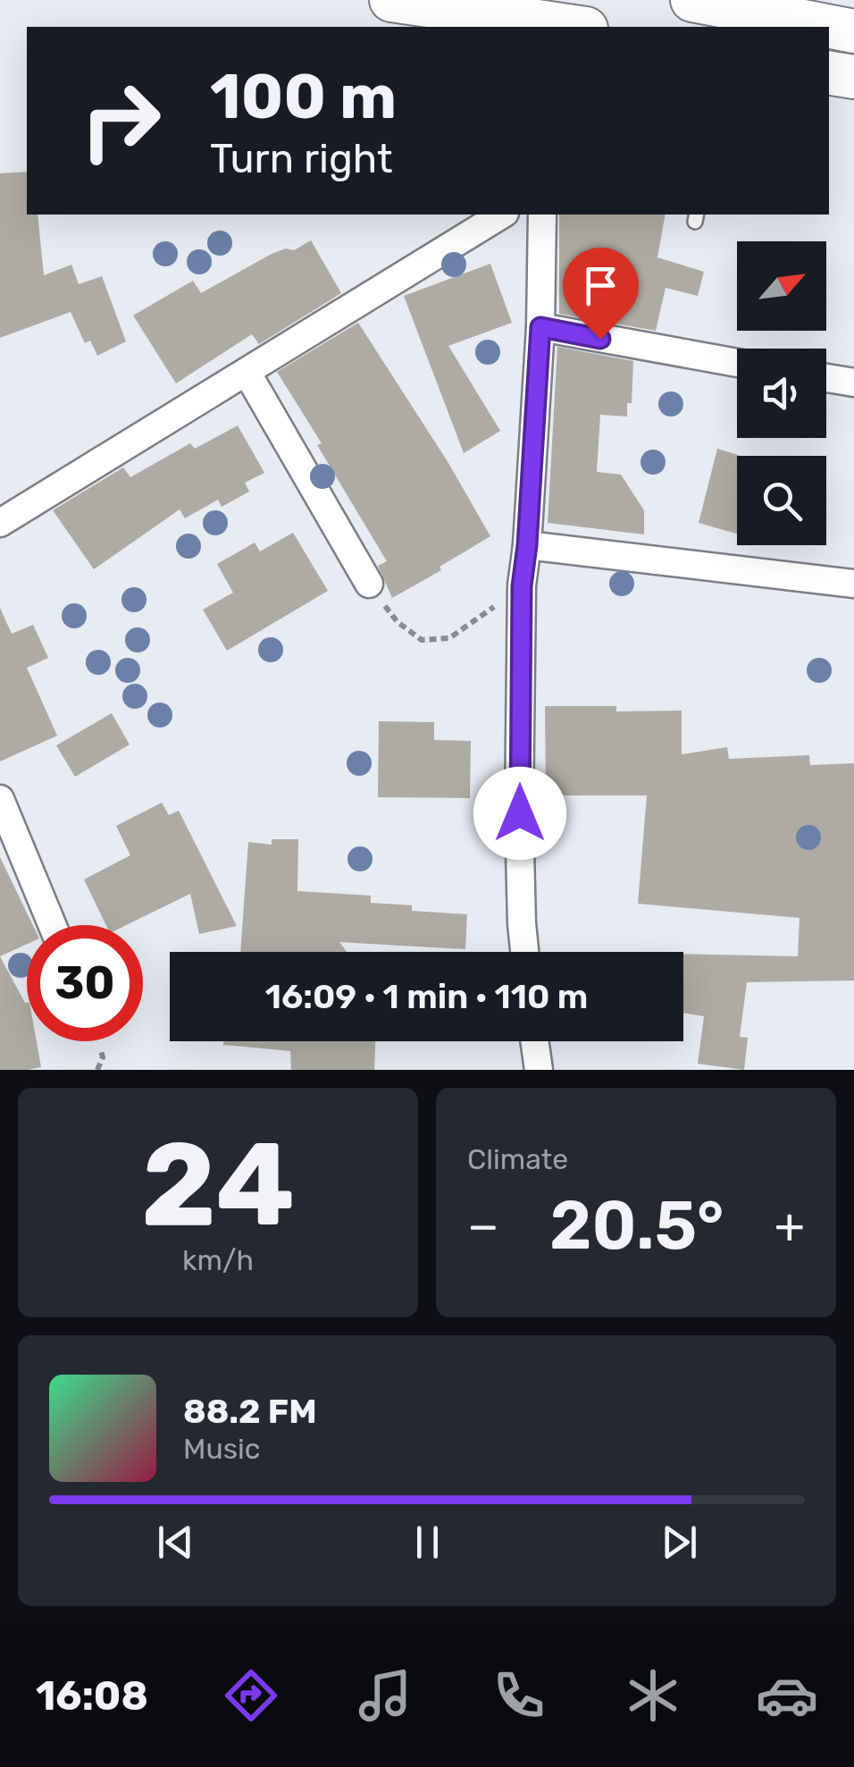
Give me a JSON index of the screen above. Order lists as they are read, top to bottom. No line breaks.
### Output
{"north":"top right","page":{"turn":["100 m","Turn right"],"limit":"30","trip":"16:09 · 1 min · 110 m","tile":[["24","km/h"],"Climate"],"heat":["−","20.5°","+"],"song":["88.2 FM","Music"],"tabs":"16:08"}}
